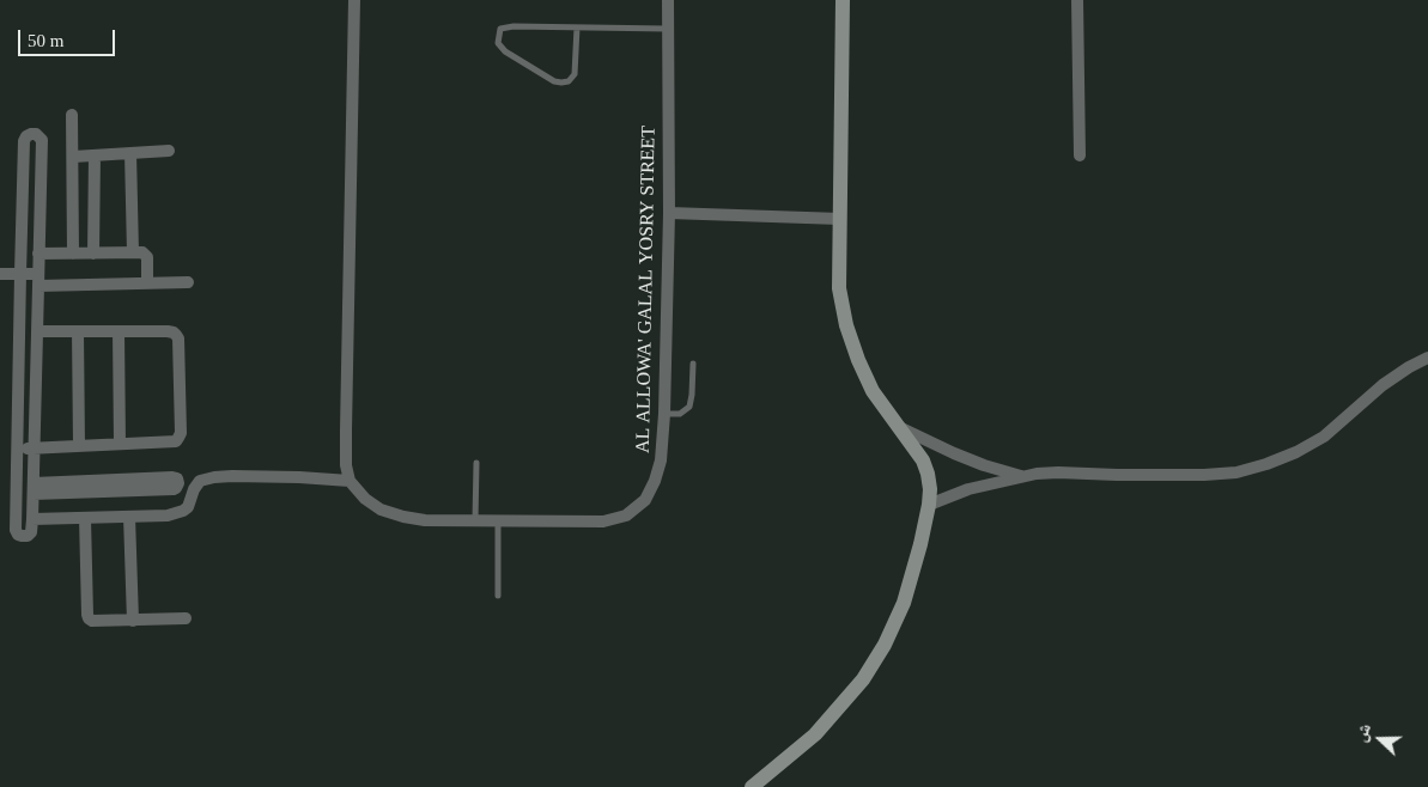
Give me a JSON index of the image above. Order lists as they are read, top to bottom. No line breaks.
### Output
{"streets":{"street":["AL ALLOWA' GALAL YOSRY STREET"]},"scale_bar":"50 m","north":"left"}
